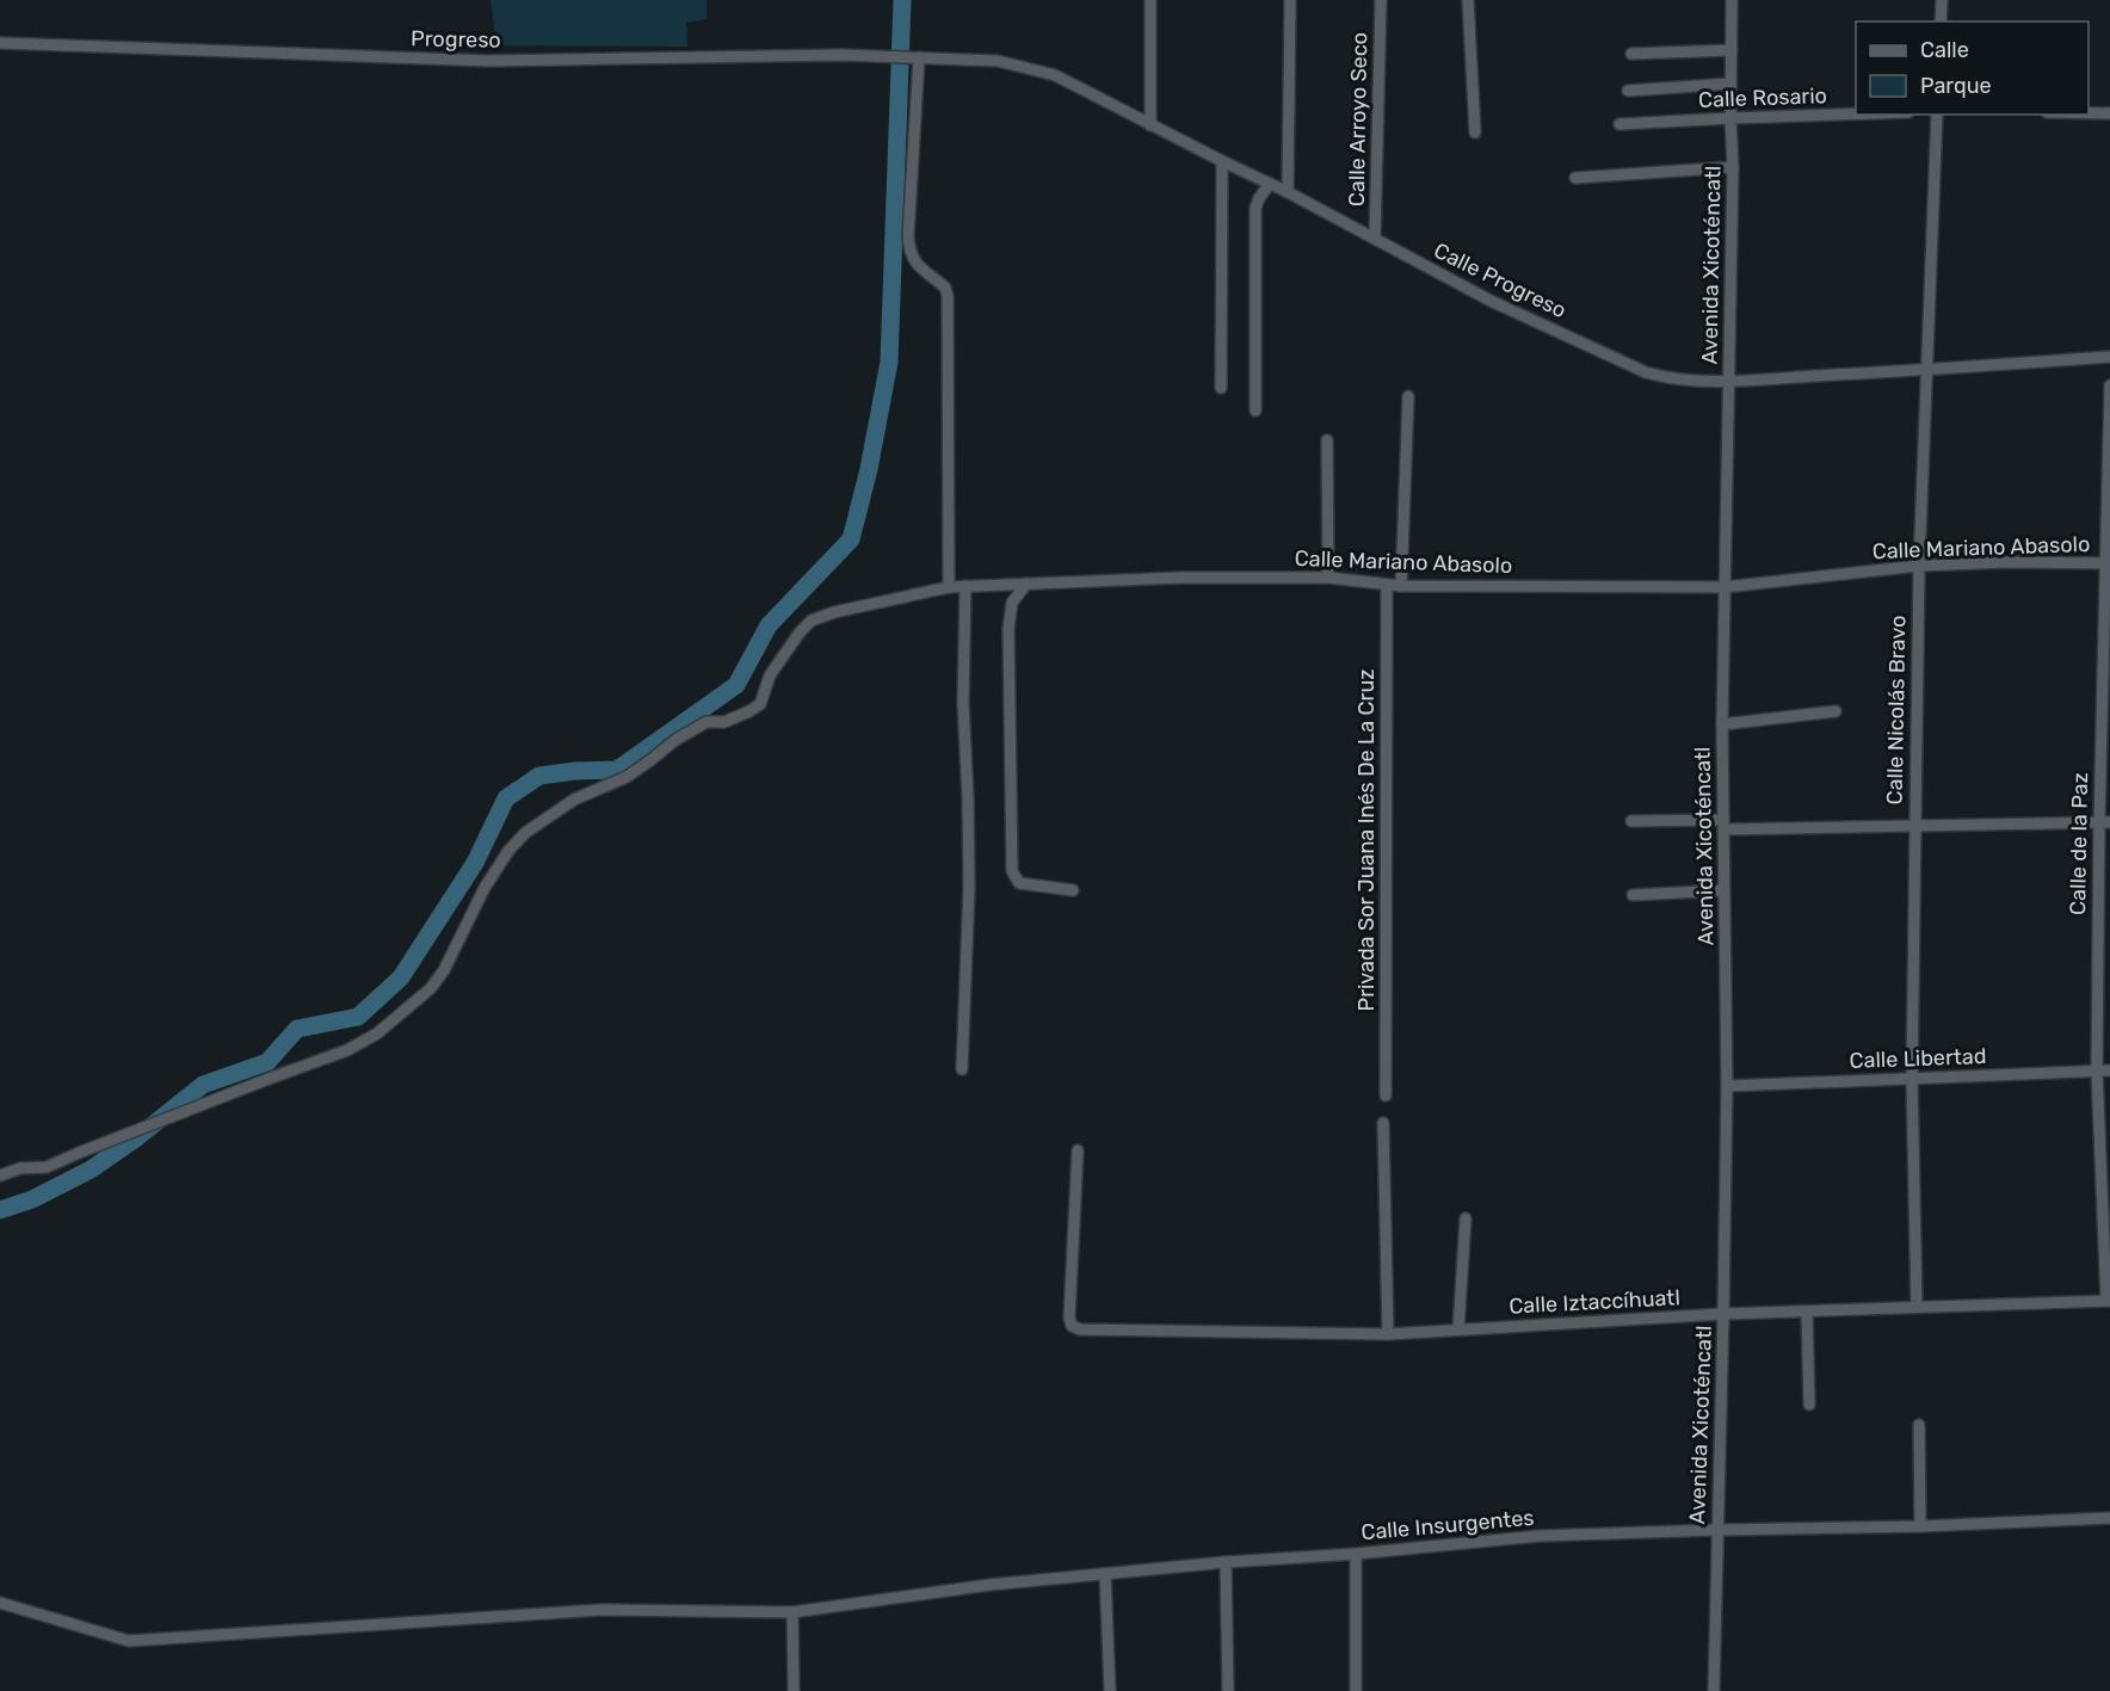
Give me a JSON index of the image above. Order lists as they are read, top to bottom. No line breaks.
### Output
{"streets":{"street":["Progreso","Calle Rosario","Calle Arroyo Seco","Avenida Xicoténcatl","Calle Progreso","Calle Mariano Abasolo","Calle Nicolás Bravo","Privada Sor Juana Inés De La Cruz","Calle de la Paz","Calle Libertad","Calle Iztaccíhuatl","Calle Insurgentes"]},"crossings":[["Progreso","Calle Progreso"],["Calle Rosario","Avenida Xicoténcatl"],["Calle Arroyo Seco","Calle Progreso"],["Avenida Xicoténcatl","Calle Progreso"],["Avenida Xicoténcatl","Calle Mariano Abasolo"],["Avenida Xicoténcatl","Calle Libertad"],["Avenida Xicoténcatl","Calle Iztaccíhuatl"],["Avenida Xicoténcatl","Calle Insurgentes"],["Calle Progreso","Calle Nicolás Bravo"],["Calle Mariano Abasolo","Calle Nicolás Bravo"],["Calle Mariano Abasolo","Privada Sor Juana Inés De La Cruz"],["Calle Mariano Abasolo","Calle de la Paz"],["Calle Nicolás Bravo","Calle Libertad"],["Calle Nicolás Bravo","Calle Iztaccíhuatl"],["Calle de la Paz","Calle Libertad"],["Calle de la Paz","Calle Iztaccíhuatl"]],"legend":["Calle","Parque"]}
